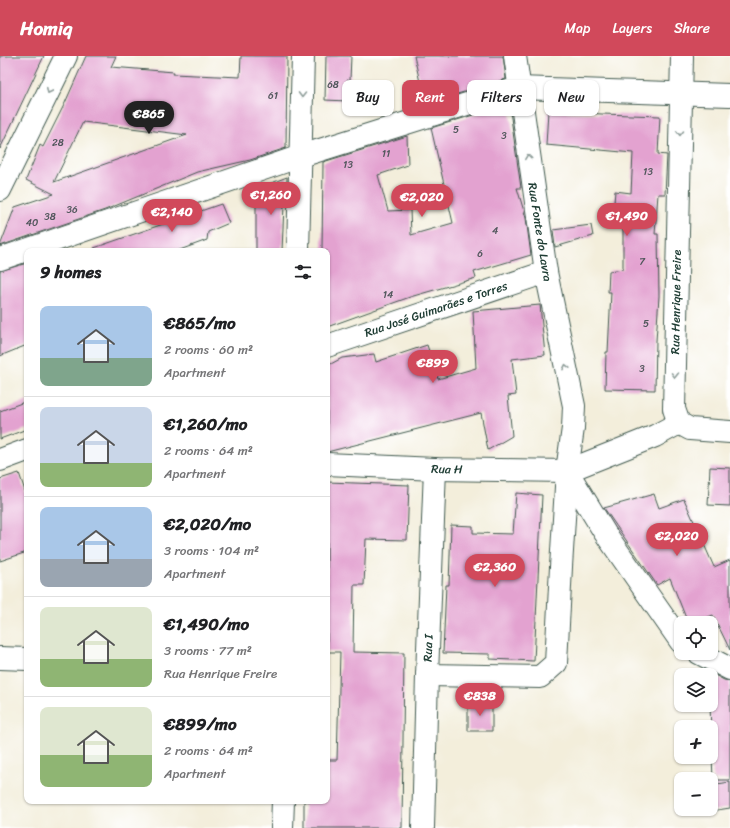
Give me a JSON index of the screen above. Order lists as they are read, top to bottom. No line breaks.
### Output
{"streets":{"street":["Rua Fonte do Lavra","Rua Henrique Freire","Rua José Guimarães e Torres","Rua H","Rua I"]},"crossings":[["Rua Fonte do Lavra","Rua José Guimarães e Torres"],["Rua Fonte do Lavra","Rua H"],["Rua Henrique Freire","Rua H"],["Rua H","Rua I"]],"one_way":["Rua Fonte do Lavra","Rua Henrique Freire"],"house_numbers":["68","61","5","3","28","11","13","13","36","38","40","4","6","7","14","5","3"],"page":{"header":"Homiq","nav":["Map","Layers","Share"],"chip":["Buy","Rent","Filters","New"],"price":["€865","€1,260","€2,020","€2,140","€1,490","€899","€2,020","€2,360","€838"],"heading":"9 homes","list":[{"name":"€865/mo","note":"2 rooms · 60 m² · Apartment"},{"name":"€1,260/mo","note":"2 rooms · 64 m² · Apartment"},{"name":"€2,020/mo","note":"3 rooms · 104 m² · Apartment"},{"name":"€1,490/mo","note":"3 rooms · 77 m² · Rua Henrique Freire"},{"name":"€899/mo","note":"2 rooms · 64 m² · Apartment"}],"map_buttons":["+","−"]}}
